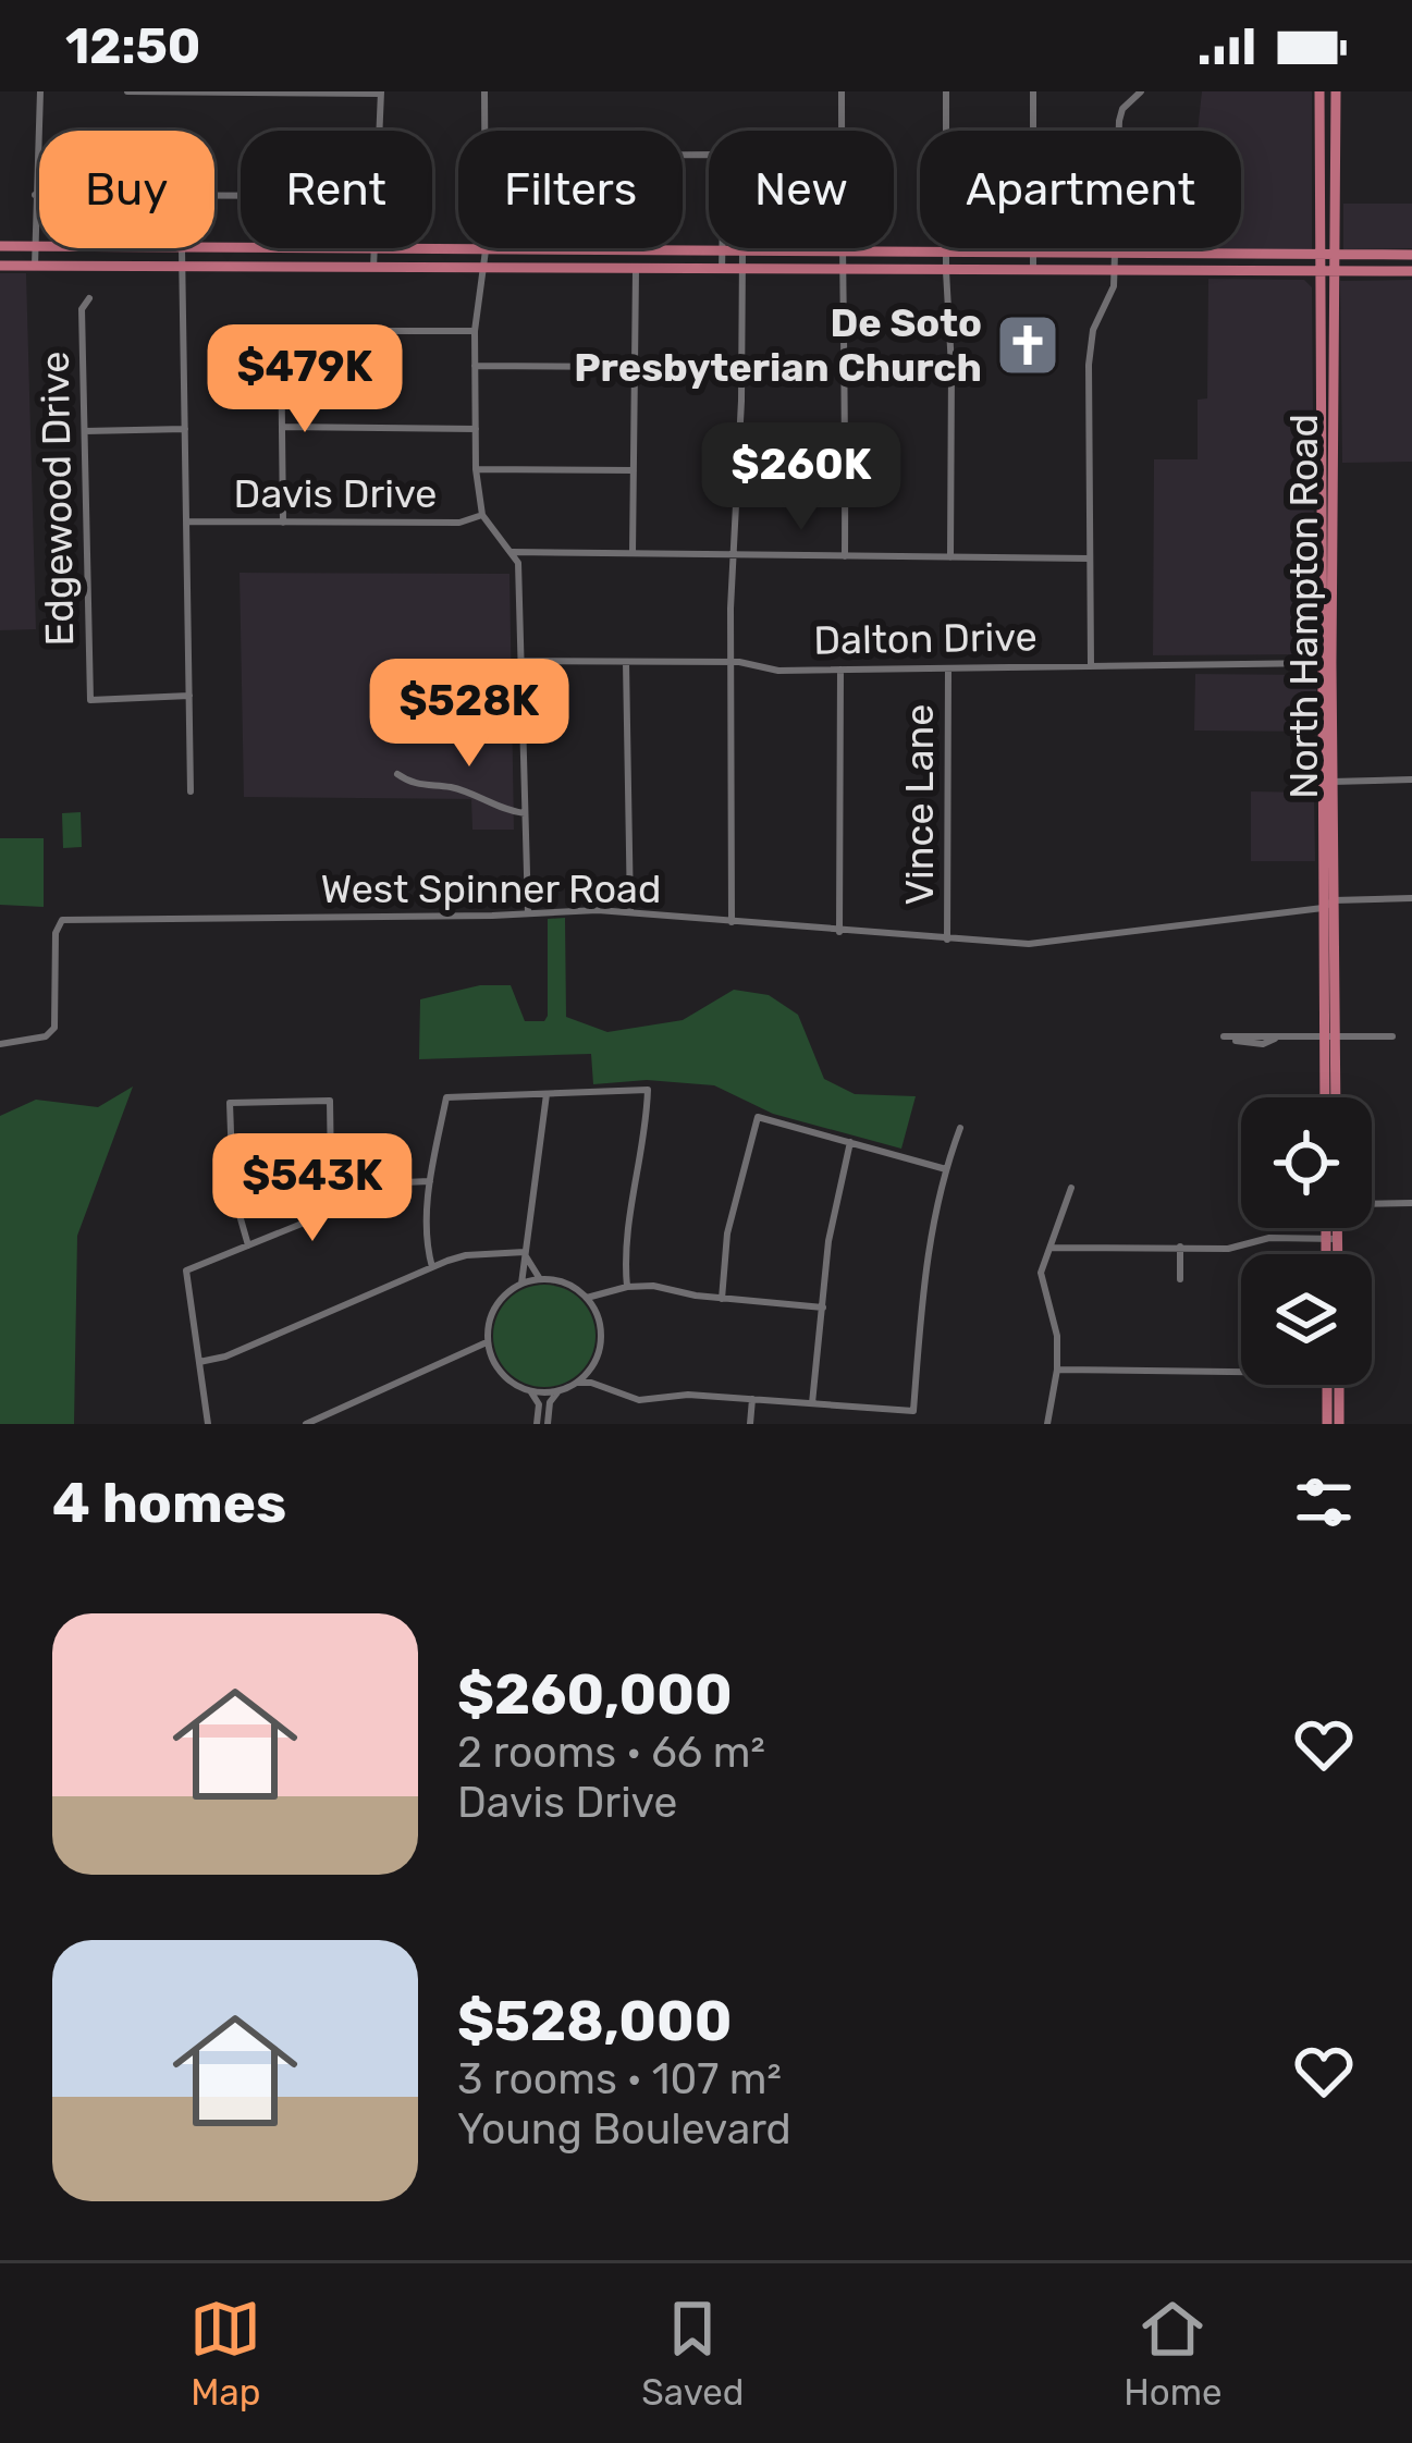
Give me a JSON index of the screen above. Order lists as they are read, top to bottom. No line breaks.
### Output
{"streets":{"main road":["North Hampton Road"],"street":["Davis Drive","Edgewood Drive","Dalton Drive","Vince Lane","West Spinner Road"]},"crossings":[["North Hampton Road","Dalton Drive"],["North Hampton Road","West Spinner Road"],["Dalton Drive","Vince Lane"],["Vince Lane","West Spinner Road"]],"places":{"church":["De Soto Presbyterian Church"]},"page":{"status":"12:50","chip":["Buy","Rent","Filters","New","Apartment"],"price":["$479K","$260K","$528K","$543K"],"heading":"4 homes","list":[{"name":"$260,000","note":"2 rooms · 66 m² · Davis Drive"},{"name":"$528,000","note":"3 rooms · 107 m² · Young Boulevard"}],"tabs":["Map","Saved","Home"]}}
